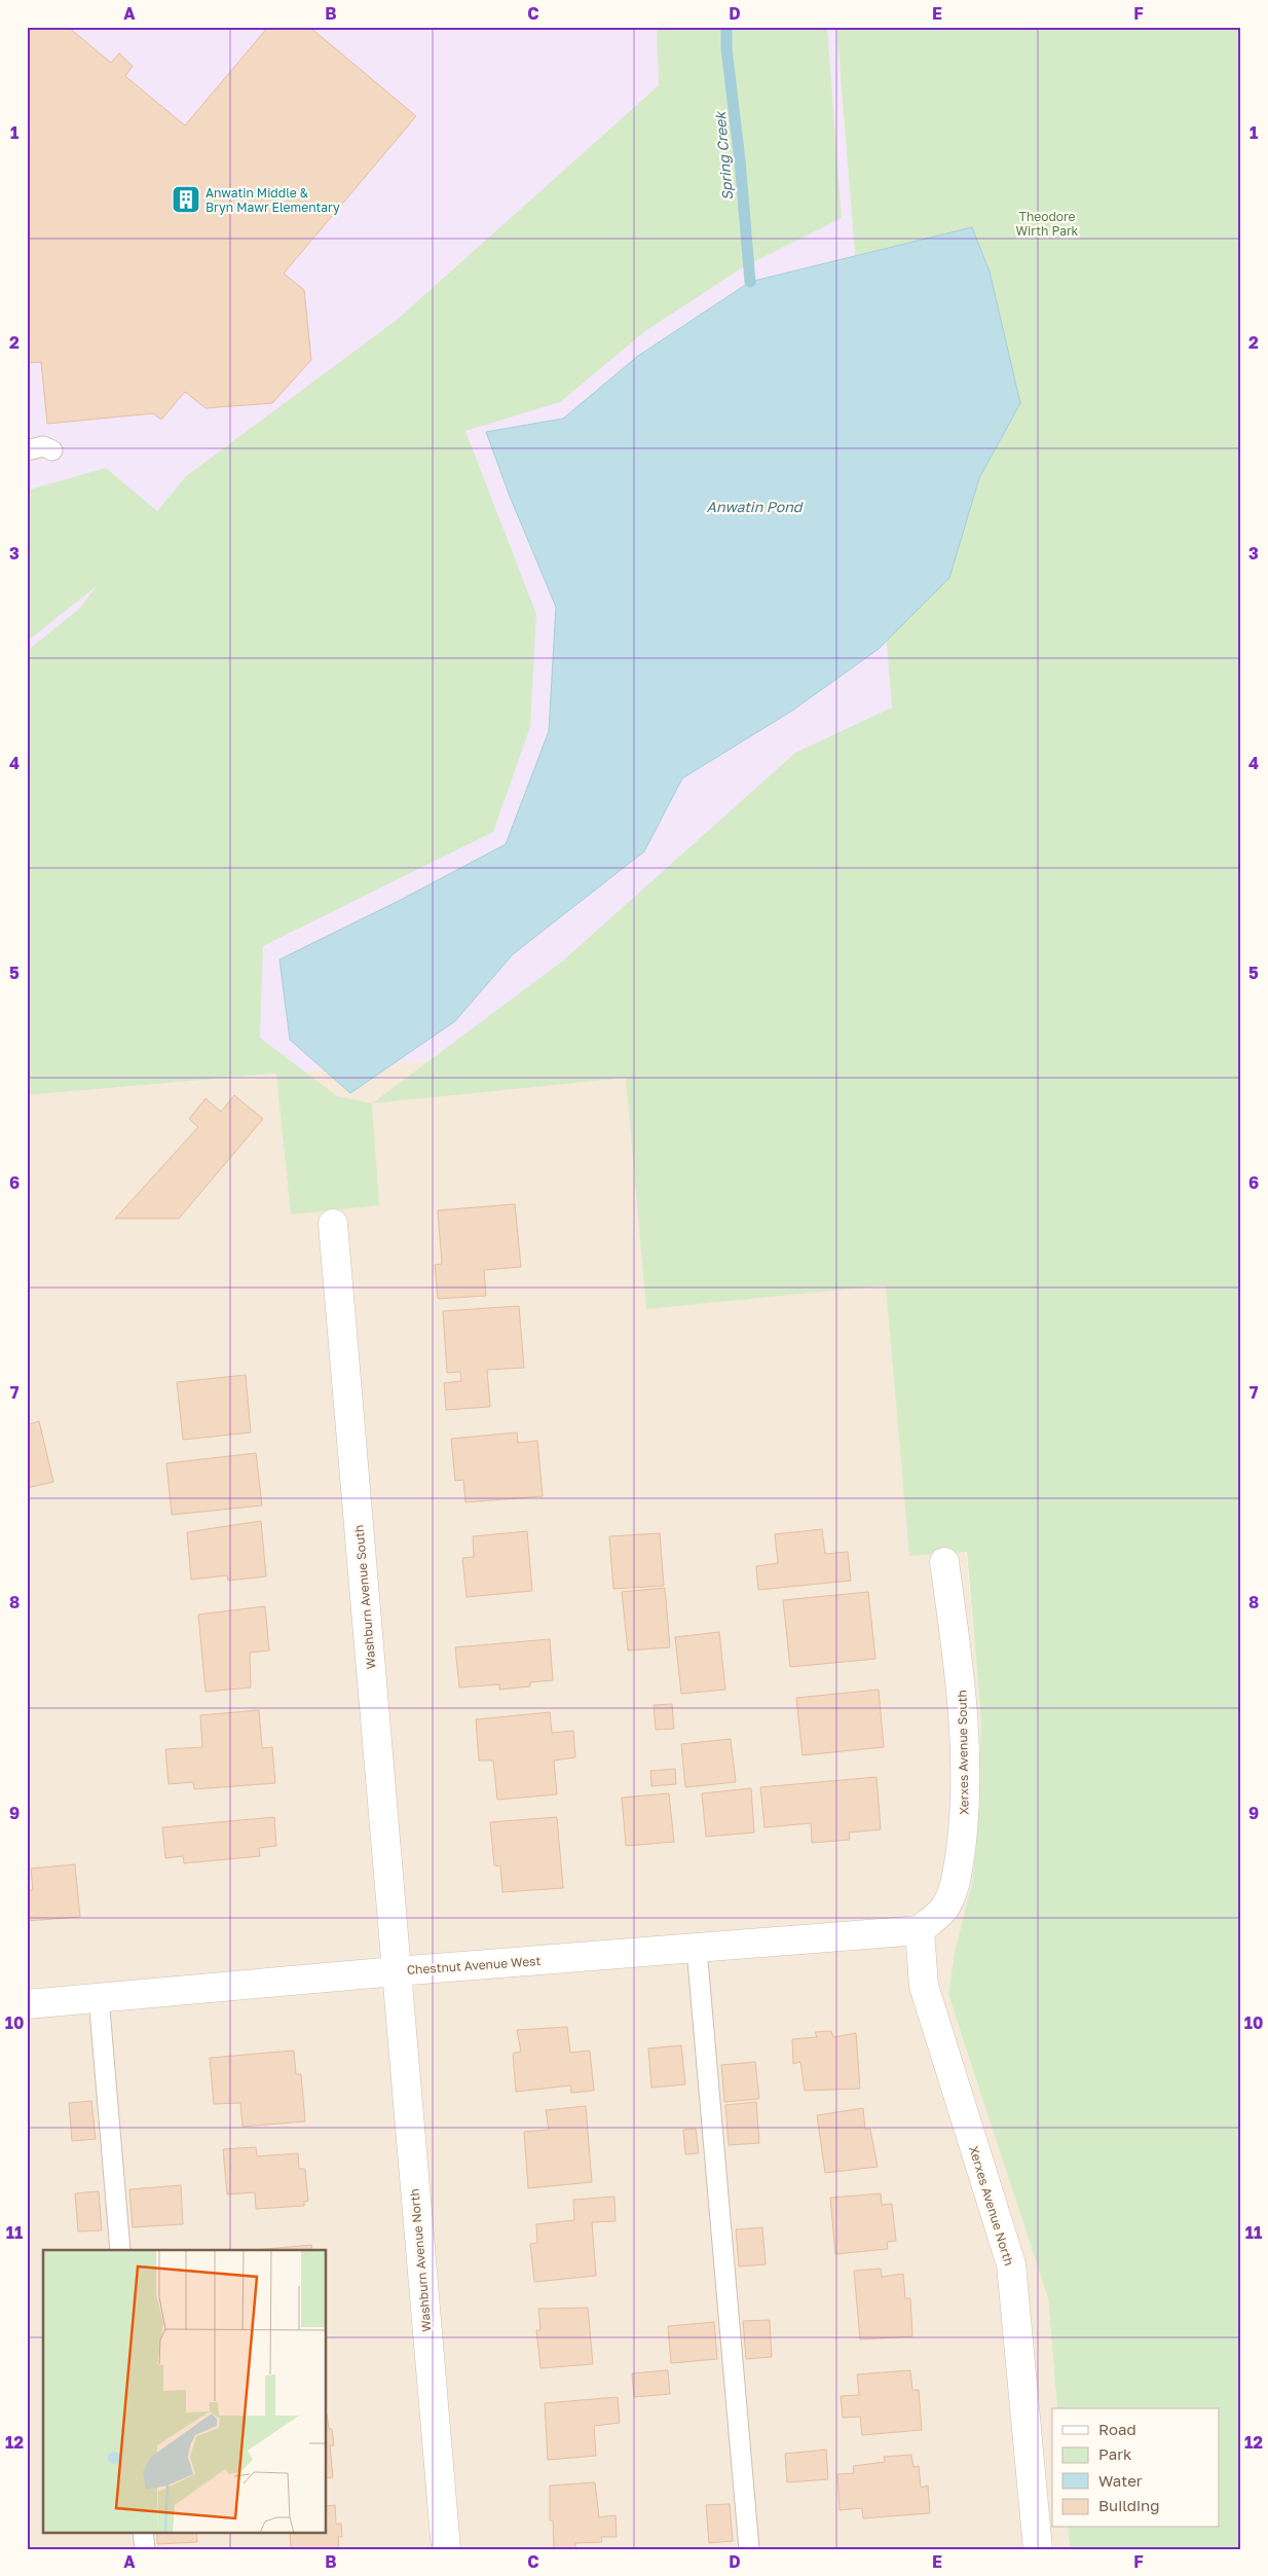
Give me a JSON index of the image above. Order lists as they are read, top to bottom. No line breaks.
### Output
{"streets":{"street":["Washburn Avenue South","Xerxes Avenue South","Chestnut Avenue West","Xerxes Avenue North","Washburn Avenue North"]},"crossings":[["Washburn Avenue South","Chestnut Avenue West"],["Washburn Avenue South","Washburn Avenue North"],["Xerxes Avenue South","Chestnut Avenue West"],["Xerxes Avenue South","Xerxes Avenue North"],["Chestnut Avenue West","Xerxes Avenue North"],["Chestnut Avenue West","Washburn Avenue North"]],"water":["Spring Creek","Anwatin Pond"],"parks":["Theodore Wirth Park"],"places":{"building":["Anwatin Middle & Bryn Mawr Elementary"]},"legend":["Road","Park","Water","Building"],"grid":{"columns":["A","B","C","D","E","F"],"rows":["1","2","3","4","5","6","7","8","9","10","11","12"]}}
